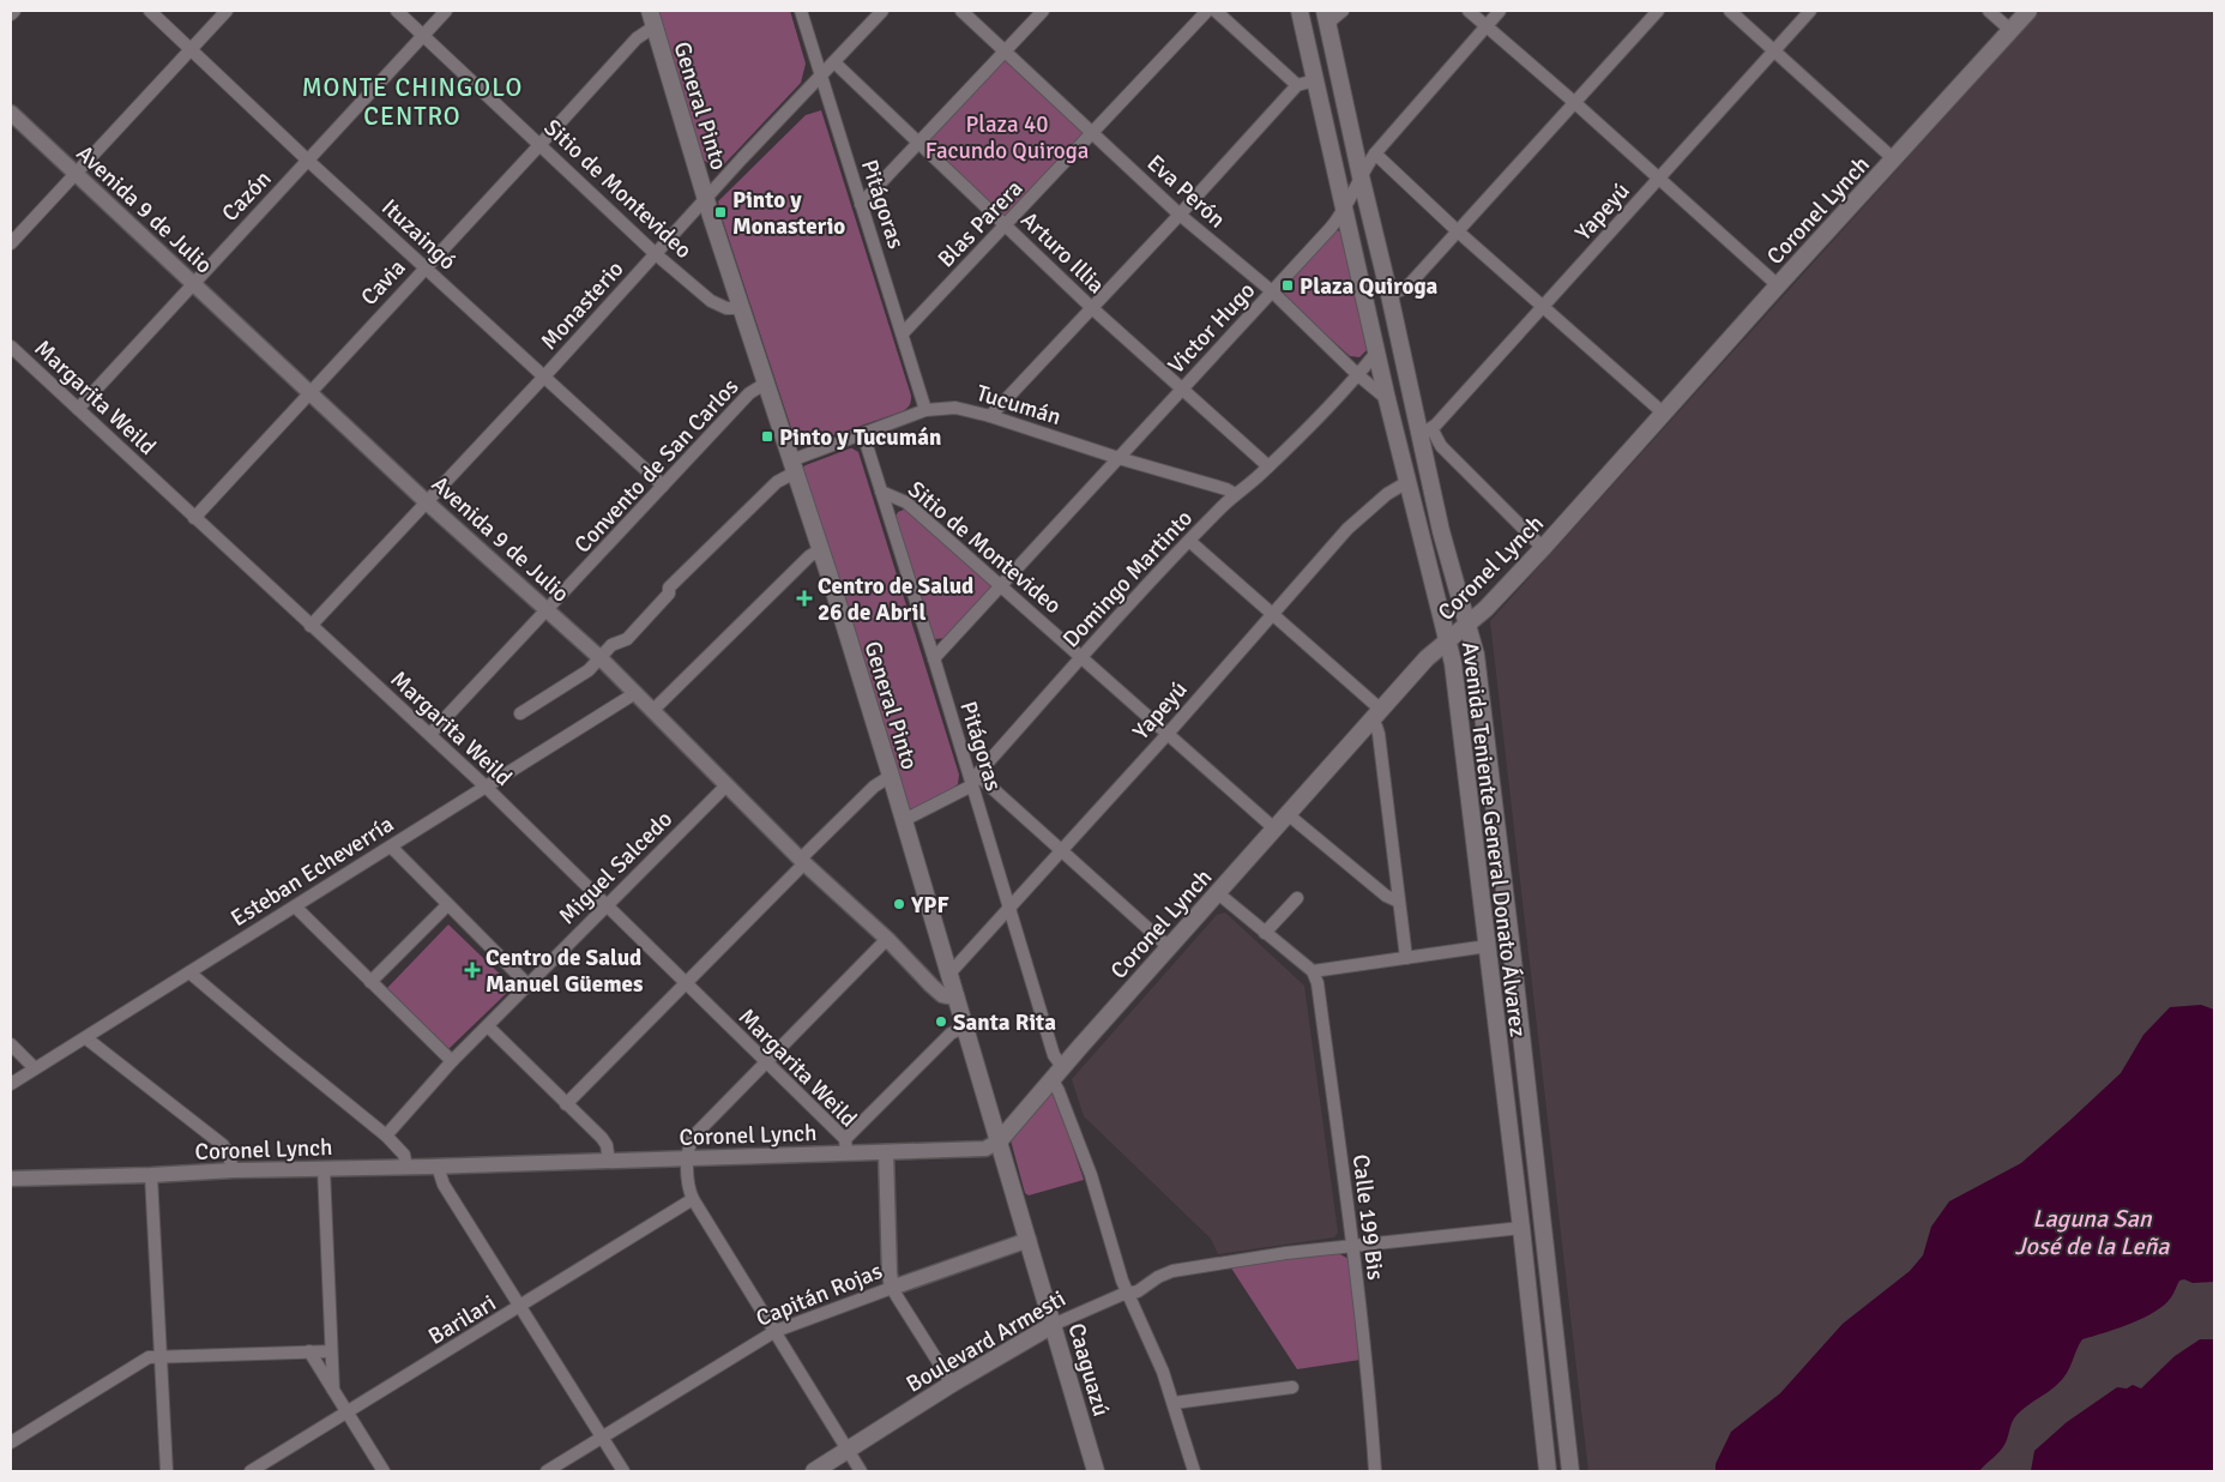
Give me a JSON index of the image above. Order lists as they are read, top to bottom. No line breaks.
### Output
{"streets":{"main road":["General Pinto","Coronel Lynch","Avenida Teniente General Donato Álvarez","Boulevard Armesti","Caaguazú"],"street":["Sitio de Montevideo","Eva Perón","Cazón","Pitágoras","Avenida 9 de Julio","Yapeyú","Blas Parera","Ituzaingó","Arturo Illia","Cavia","Monasterio","Victor Hugo","Margarita Weild","Tucumán","Convento de San Carlos","Domingo Martinto","Miguel Salcedo","Esteban Echeverría","Calle 199 Bis","Capitán Rojas","Barilari"]},"crossings":[["General Pinto","Sitio de Montevideo"],["General Pinto","Avenida 9 de Julio"],["General Pinto","Coronel Lynch"],["General Pinto","Yapeyú"],["General Pinto","Cavia"],["General Pinto","Monasterio"],["General Pinto","Tucumán"],["General Pinto","Convento de San Carlos"],["General Pinto","Domingo Martinto"],["General Pinto","Caaguazú"],["Sitio de Montevideo","Cazón"],["Sitio de Montevideo","Pitágoras"],["Sitio de Montevideo","Coronel Lynch"],["Sitio de Montevideo","Yapeyú"],["Sitio de Montevideo","Cavia"],["Sitio de Montevideo","Monasterio"],["Sitio de Montevideo","Victor Hugo"],["Sitio de Montevideo","Domingo Martinto"],["Eva Perón","Blas Parera"],["Eva Perón","Victor Hugo"],["Eva Perón","Domingo Martinto"],["Eva Perón","Avenida Teniente General Donato Álvarez"],["Cazón","Avenida 9 de Julio"],["Cazón","Ituzaingó"],["Cazón","Margarita Weild"],["Pitágoras","Coronel Lynch"],["Pitágoras","Yapeyú"],["Pitágoras","Blas Parera"],["Pitágoras","Monasterio"],["Pitágoras","Victor Hugo"],["Pitágoras","Tucumán"],["Pitágoras","Domingo Martinto"],["Pitágoras","Boulevard Armesti"],["Avenida 9 de Julio","Cavia"],["Avenida 9 de Julio","Monasterio"],["Avenida 9 de Julio","Convento de San Carlos"],["Avenida 9 de Julio","Miguel Salcedo"],["Avenida 9 de Julio","Esteban Echeverría"],["Coronel Lynch","Margarita Weild"],["Coronel Lynch","Avenida Teniente General Donato Álvarez"],["Coronel Lynch","Caaguazú"],["Yapeyú","Avenida Teniente General Donato Álvarez"],["Blas Parera","Arturo Illia"],["Ituzaingó","Cavia"],["Ituzaingó","Monasterio"],["Ituzaingó","Convento de San Carlos"],["Arturo Illia","Monasterio"],["Arturo Illia","Victor Hugo"],["Arturo Illia","Domingo Martinto"],["Cavia","Margarita Weild"],["Monasterio","Margarita Weild"],["Victor Hugo","Tucumán"],["Victor Hugo","Avenida Teniente General Donato Álvarez"],["Margarita Weild","Convento de San Carlos"],["Margarita Weild","Miguel Salcedo"],["Margarita Weild","Esteban Echeverría"],["Tucumán","Domingo Martinto"],["Domingo Martinto","Avenida Teniente General Donato Álvarez"],["Avenida Teniente General Donato Álvarez","Boulevard Armesti"],["Calle 199 Bis","Boulevard Armesti"],["Capitán Rojas","Caaguazú"],["Boulevard Armesti","Caaguazú"]],"districts":["MONTE CHINGOLO CENTRO"],"water":["Laguna San José de la Leña"],"parks":["Plaza 40 Facundo Quiroga"],"places":{"transit":["Pinto y Monasterio","Plaza Quiroga","Pinto y Tucumán"],"health":["Centro de Salud 26 de Abril","Centro de Salud Manuel Güemes"],"other":["YPF","Santa Rita"]}}
